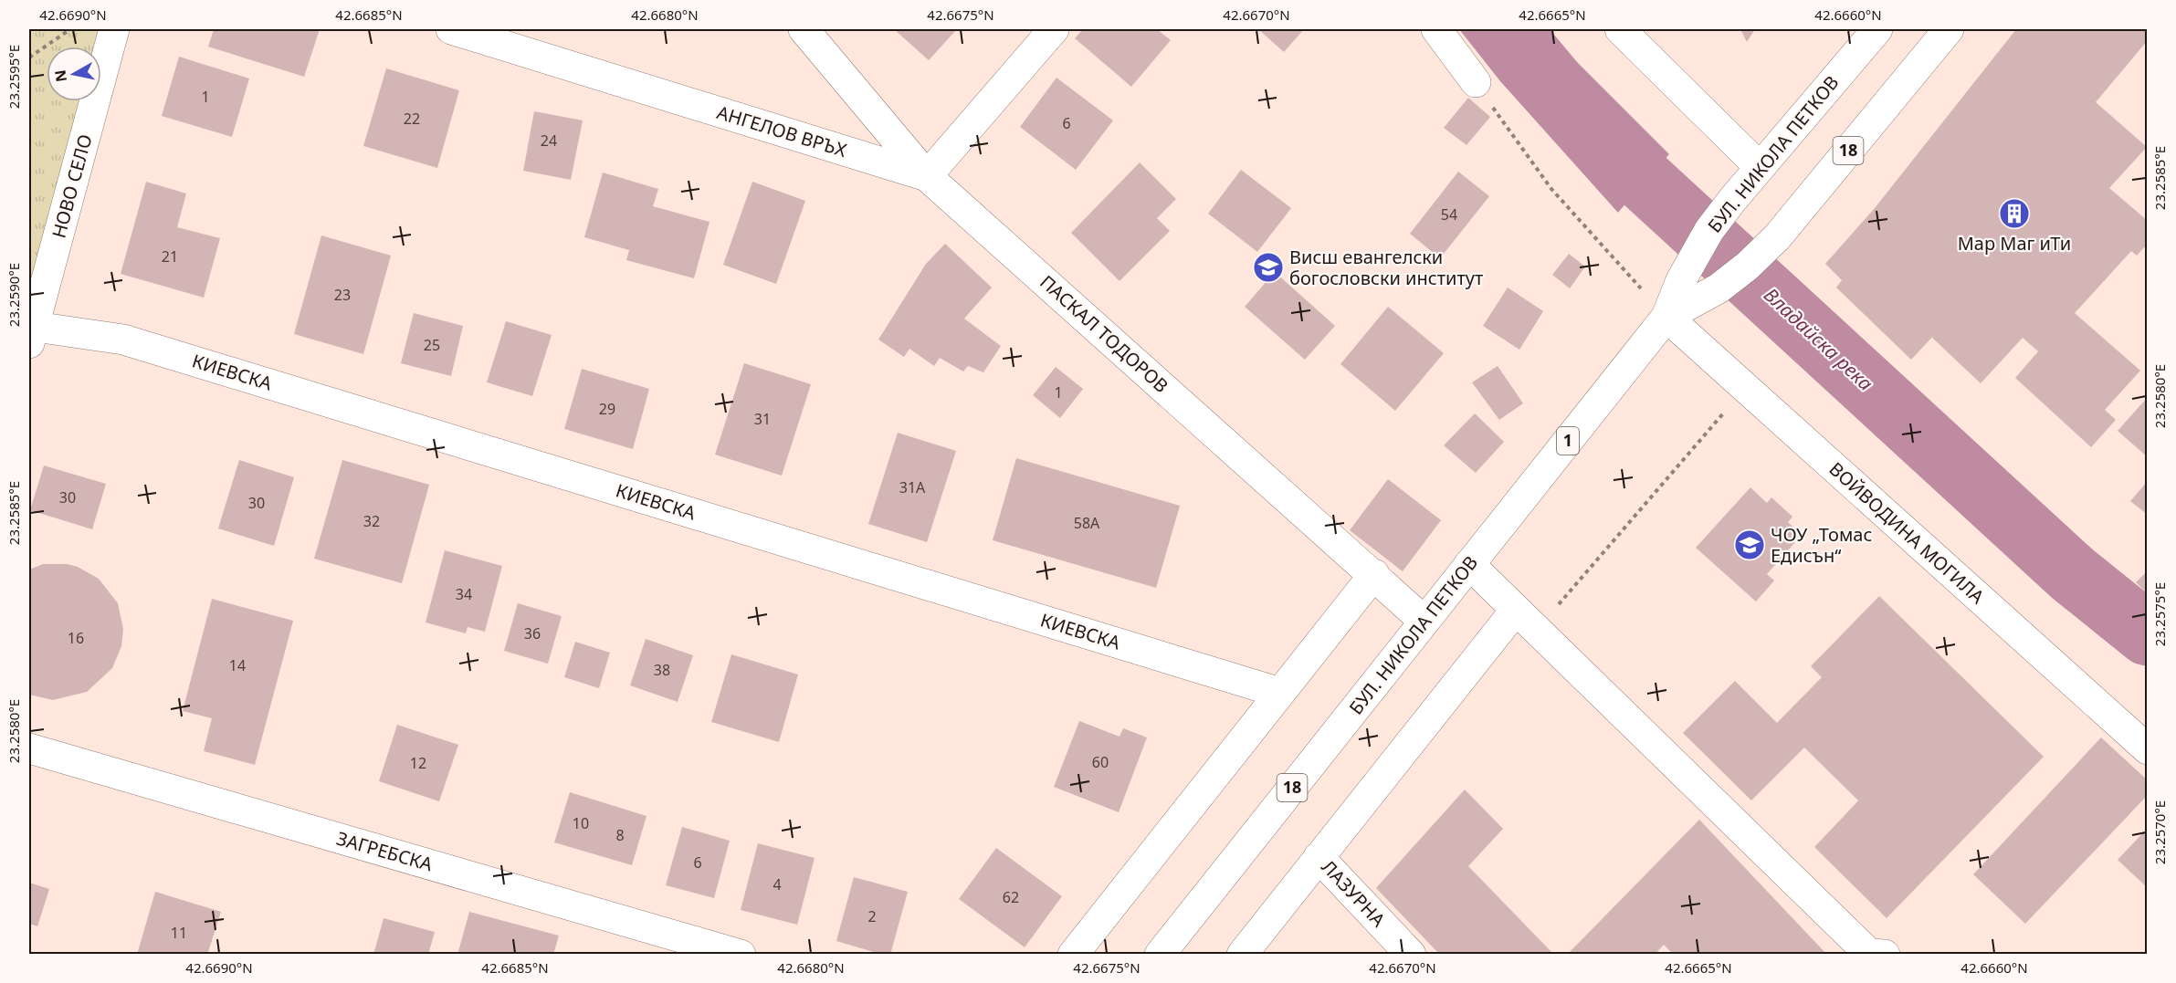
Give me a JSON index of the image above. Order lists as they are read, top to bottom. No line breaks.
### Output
{"streets":{"main road":["АНГЕЛОВ ВРЪХ","18","БУЛ. НИКОЛА ПЕТКОВ","НОВО СЕЛО","ПАСКАЛ ТОДОРОВ","КИЕВСКА","1","ВОЙВОДИНА МОГИЛА","ЗАГРЕБСКА","ЛАЗУРНА"]},"crossings":[["АНГЕЛОВ ВРЪХ","ПАСКАЛ ТОДОРОВ"],["18","БУЛ. НИКОЛА ПЕТКОВ"],["БУЛ. НИКОЛА ПЕТКОВ","ПАСКАЛ ТОДОРОВ"],["БУЛ. НИКОЛА ПЕТКОВ","ВОЙВОДИНА МОГИЛА"],["НОВО СЕЛО","КИЕВСКА"]],"water":["Владайска река"],"places":{"building":["Мар Маг иТи"],"school or university":["Висш евангелски богословски институт","ЧОУ „Томас Едисън“"]},"house_numbers":["1","22","6","24","54","21","23","25","1","29","31","31А","30","30","32","58А","34","36","16","14","38","60","12","10","8","6","4","62","2","11"],"north":"left","coordinates":["42.6690°N","42.6685°N","42.6680°N","42.6675°N","42.6670°N","42.6665°N","42.6660°N","23.2595°E","23.2585°E","23.2590°E","23.2580°E","23.2575°E","23.2570°E"]}
